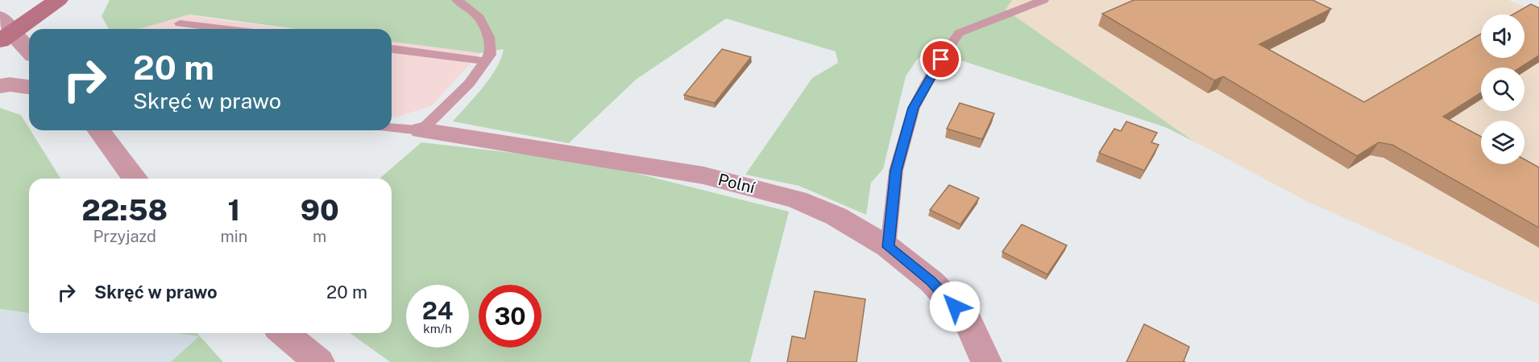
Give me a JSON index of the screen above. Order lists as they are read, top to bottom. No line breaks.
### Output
{"streets":{"street":["Polní"]},"page":{"turn":["20 m","Skręć w prawo"],"eta":["22:58","Przyjazd","1","min","90","m"],"list":[{"name":"Skręć w prawo","value":"20 m"}],"speed":"24 km/h","limit":"30"}}
